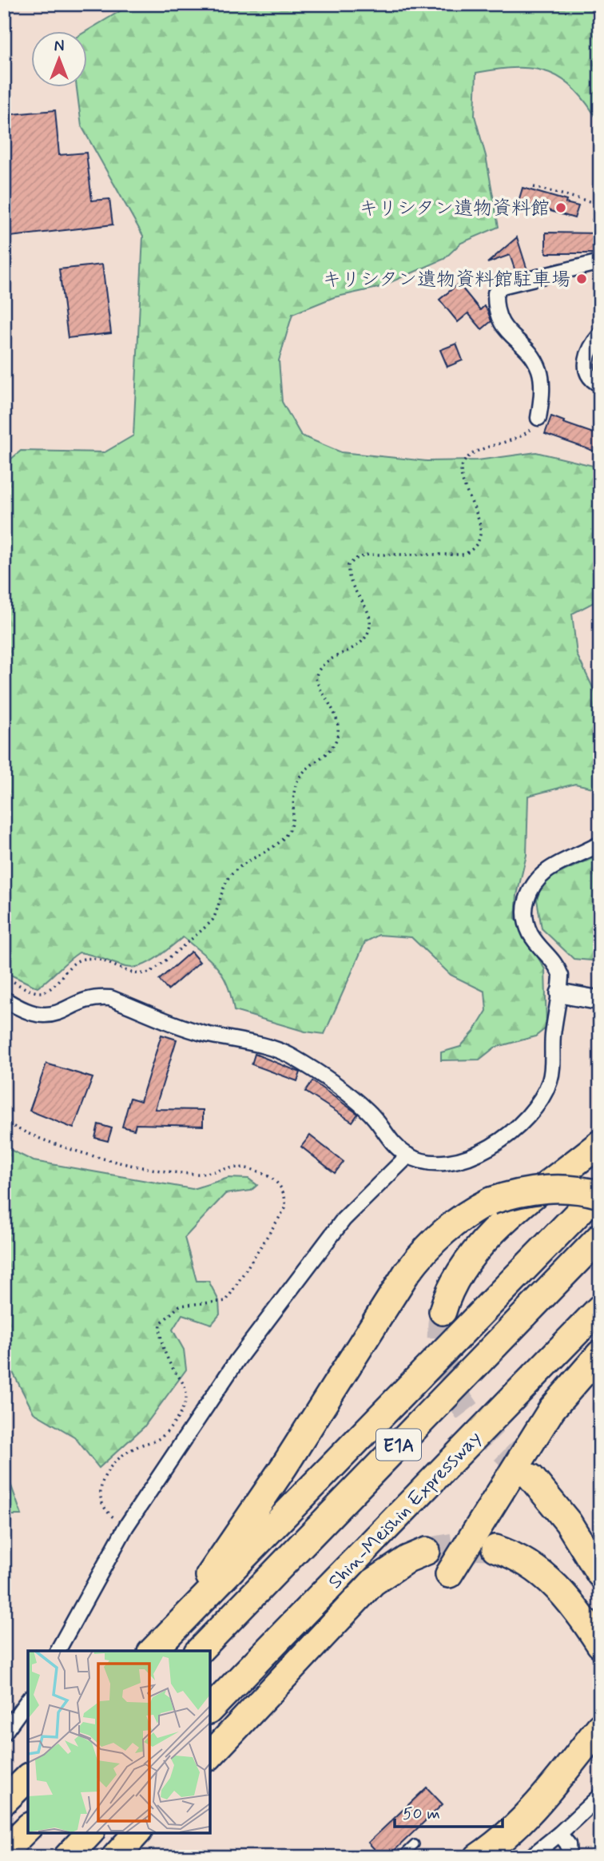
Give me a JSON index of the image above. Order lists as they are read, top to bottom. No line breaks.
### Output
{"streets":{"highway":["E1A","Shin-Meishin Expressway"]},"places":["キリシタン遺物資料館","キリシタン遺物資料館駐車場"],"scale_bar":"50 m","north":"top"}
